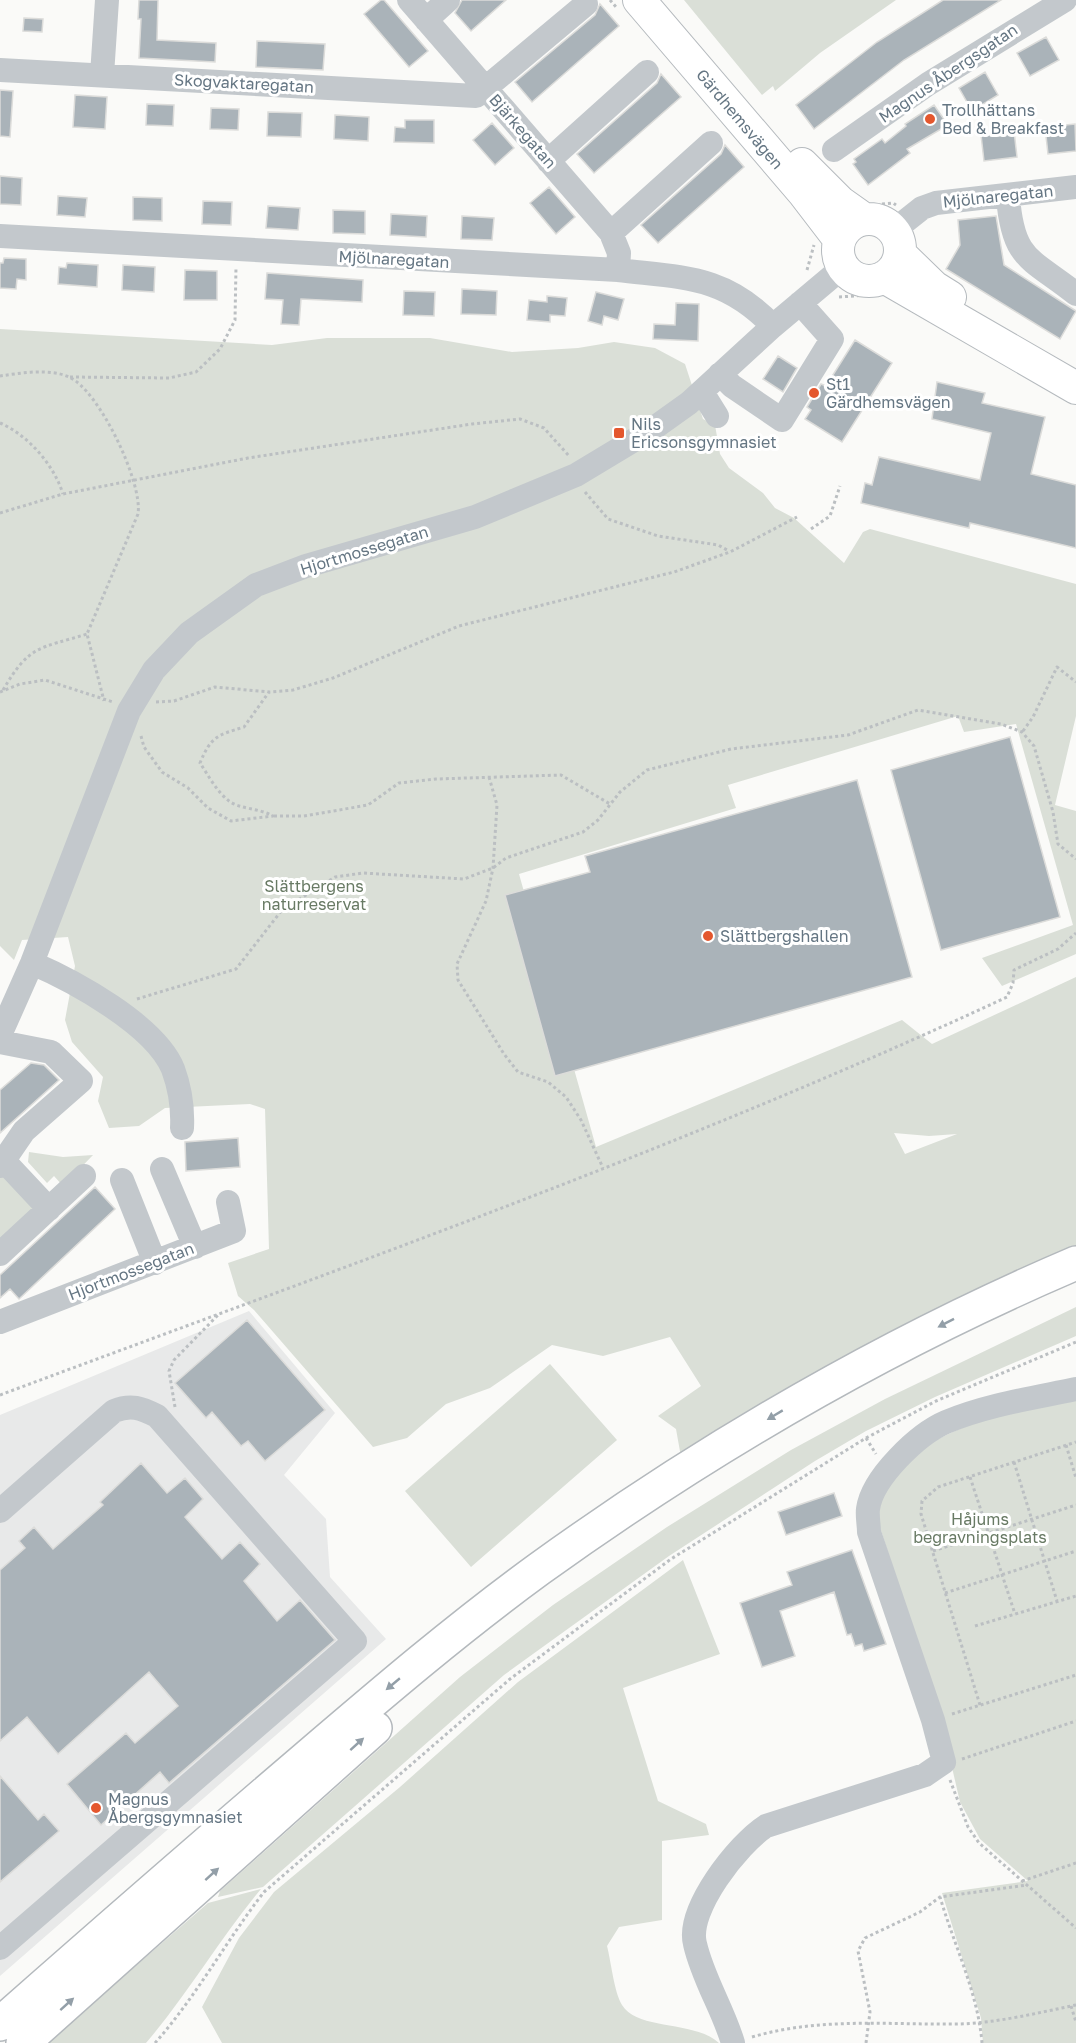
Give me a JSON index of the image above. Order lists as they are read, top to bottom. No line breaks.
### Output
{"streets":{"main road":["Gärdhemsvägen"],"street":["Magnus Åbergsgatan","Skogvaktaregatan","Bjärkegatan","Mjölnaregatan","Hjortmossegatan"]},"crossings":[["Skogvaktaregatan","Bjärkegatan"],["Gärdhemsvägen","Mjölnaregatan"],["Gärdhemsvägen","Hjortmossegatan"],["Bjärkegatan","Mjölnaregatan"],["Mjölnaregatan","Hjortmossegatan"]],"parks":["Slättbergens naturreservat","Håjums begravningsplats"],"places":{"other":["Trollhättans Bed & Breakfast","St1 Gärdhemsvägen","Slättbergshallen","Magnus Åbergsgymnasiet"],"transit":["Nils Ericsonsgymnasiet"]}}
